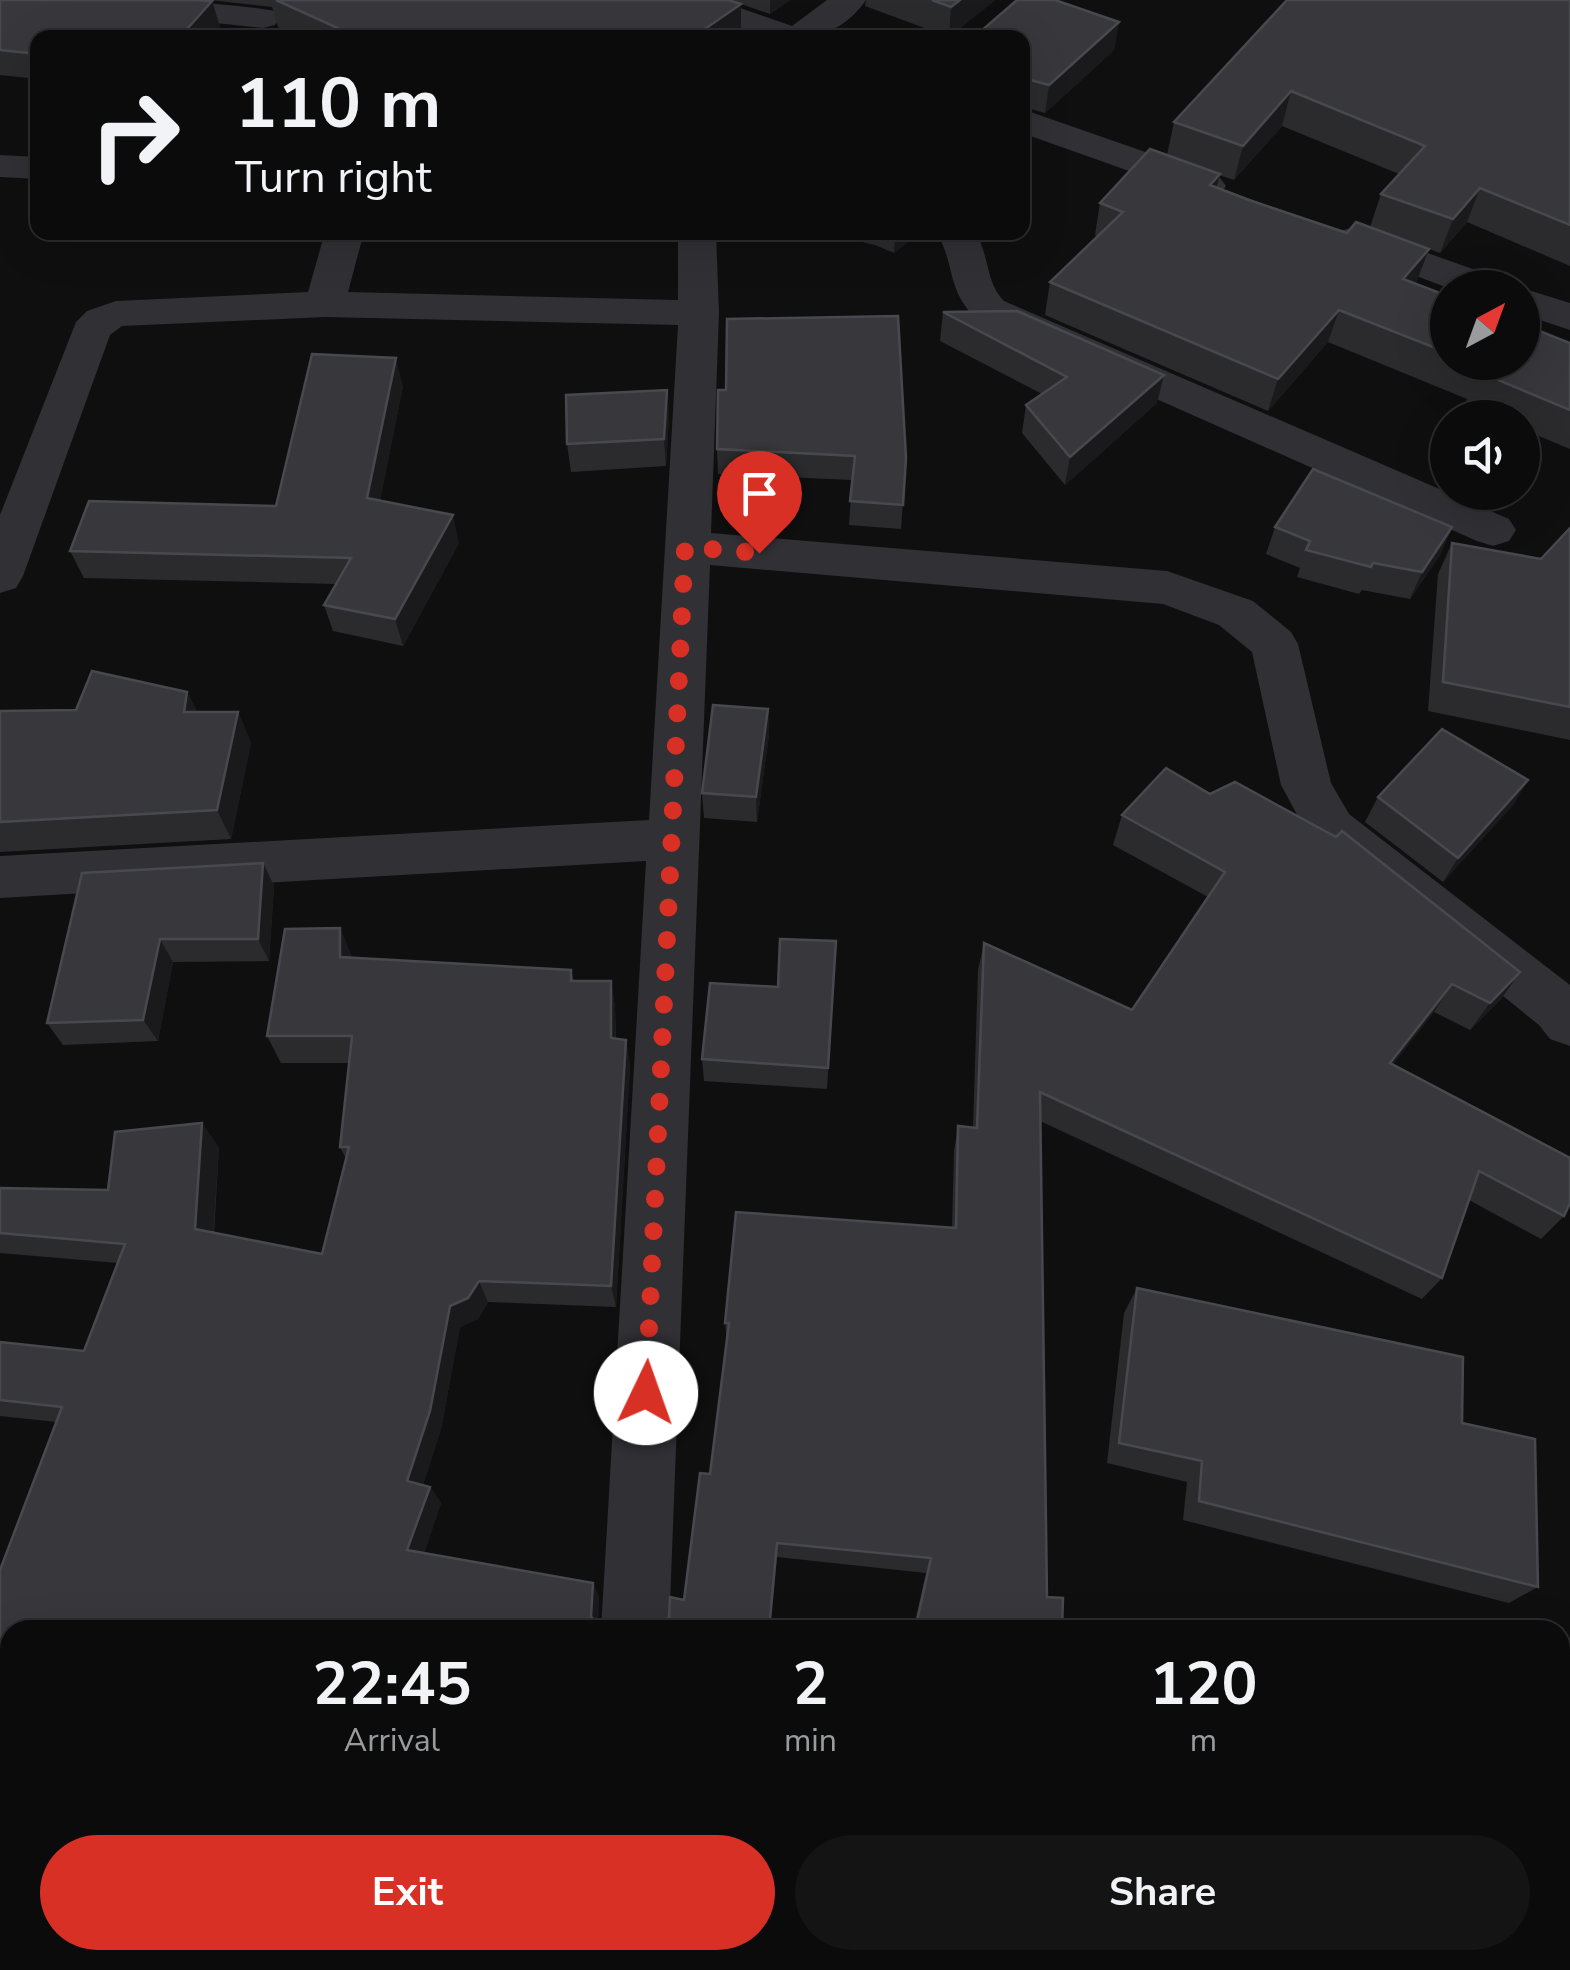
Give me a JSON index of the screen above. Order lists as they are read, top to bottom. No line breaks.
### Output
{"north":"top right","page":{"turn":["110 m","Turn right"],"eta":["22:45","Arrival","2","min","120","m"],"buttons":["Exit","Share"]}}
